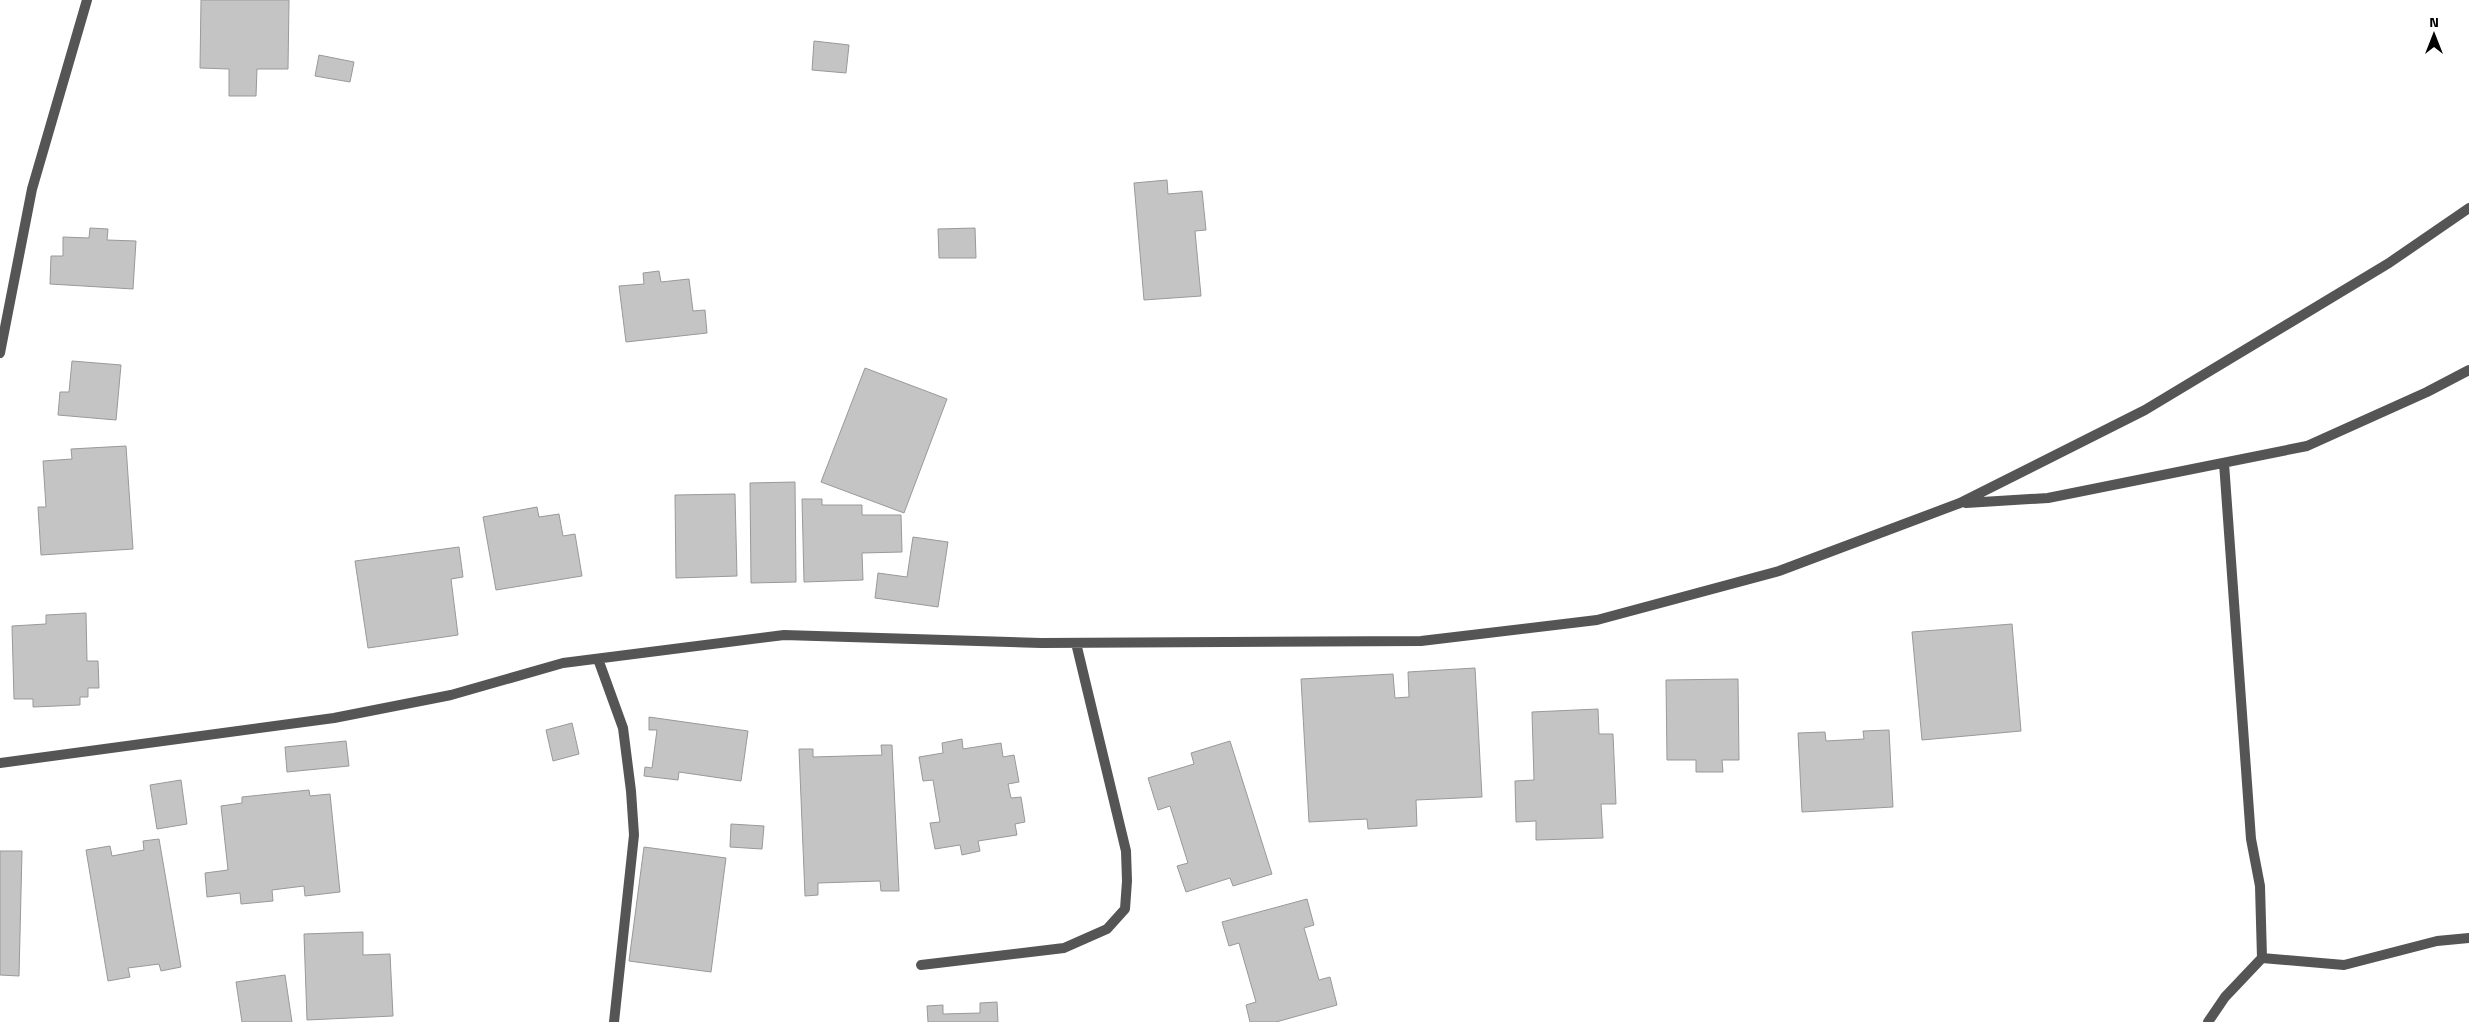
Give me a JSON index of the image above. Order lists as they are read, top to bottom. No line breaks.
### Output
{"north":"top"}
